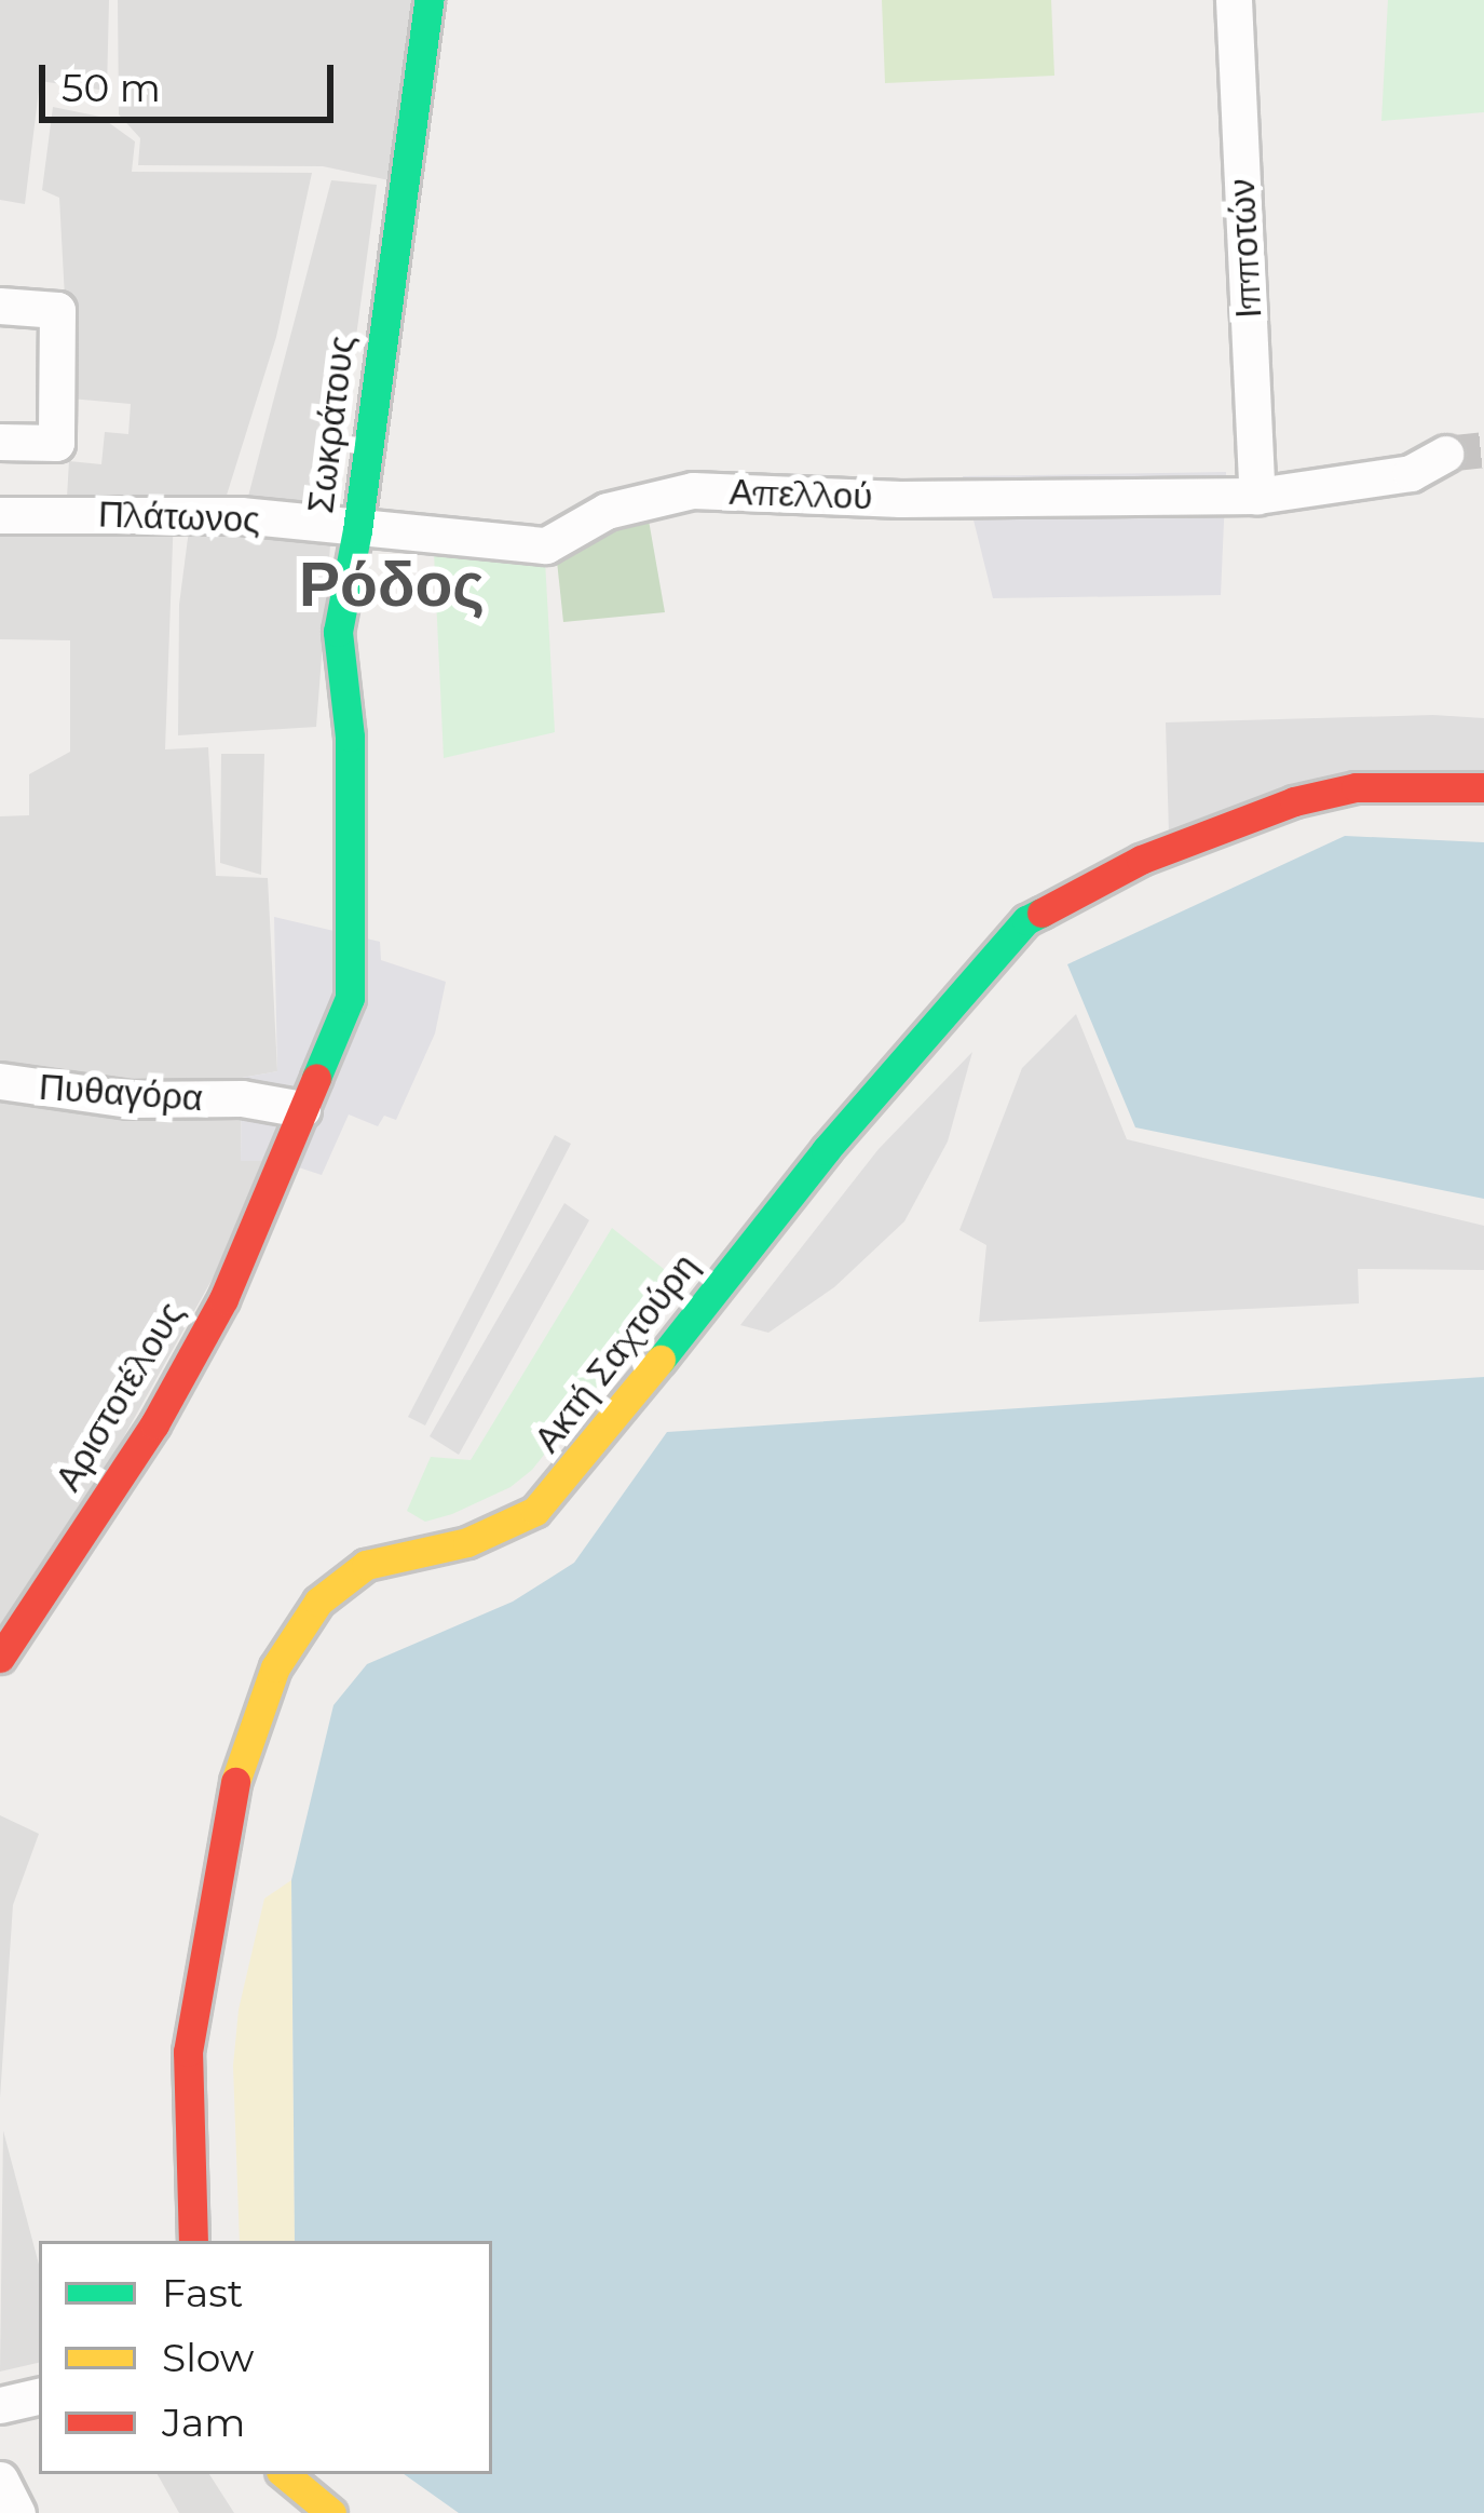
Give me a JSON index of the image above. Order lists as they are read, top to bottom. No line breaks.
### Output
{"streets":{"main road":["Σωκράτους","Ακτή Σαχτούρη","Αριστοτέλους"],"street":["Ιπποτών","Απελλού","Πλάτωνος","Πυθαγόρα"]},"crossings":[["Ιπποτών","Απελλού"],["Σωκράτους","Απελλού"],["Σωκράτους","Πλάτωνος"],["Σωκράτους","Πυθαγόρα"],["Σωκράτους","Αριστοτέλους"],["Απελλού","Πλάτωνος"],["Πυθαγόρα","Αριστοτέλους"]],"districts":["Ρόδος"],"legend":["Fast","Slow","Jam"],"scale_bar":"50 m"}
